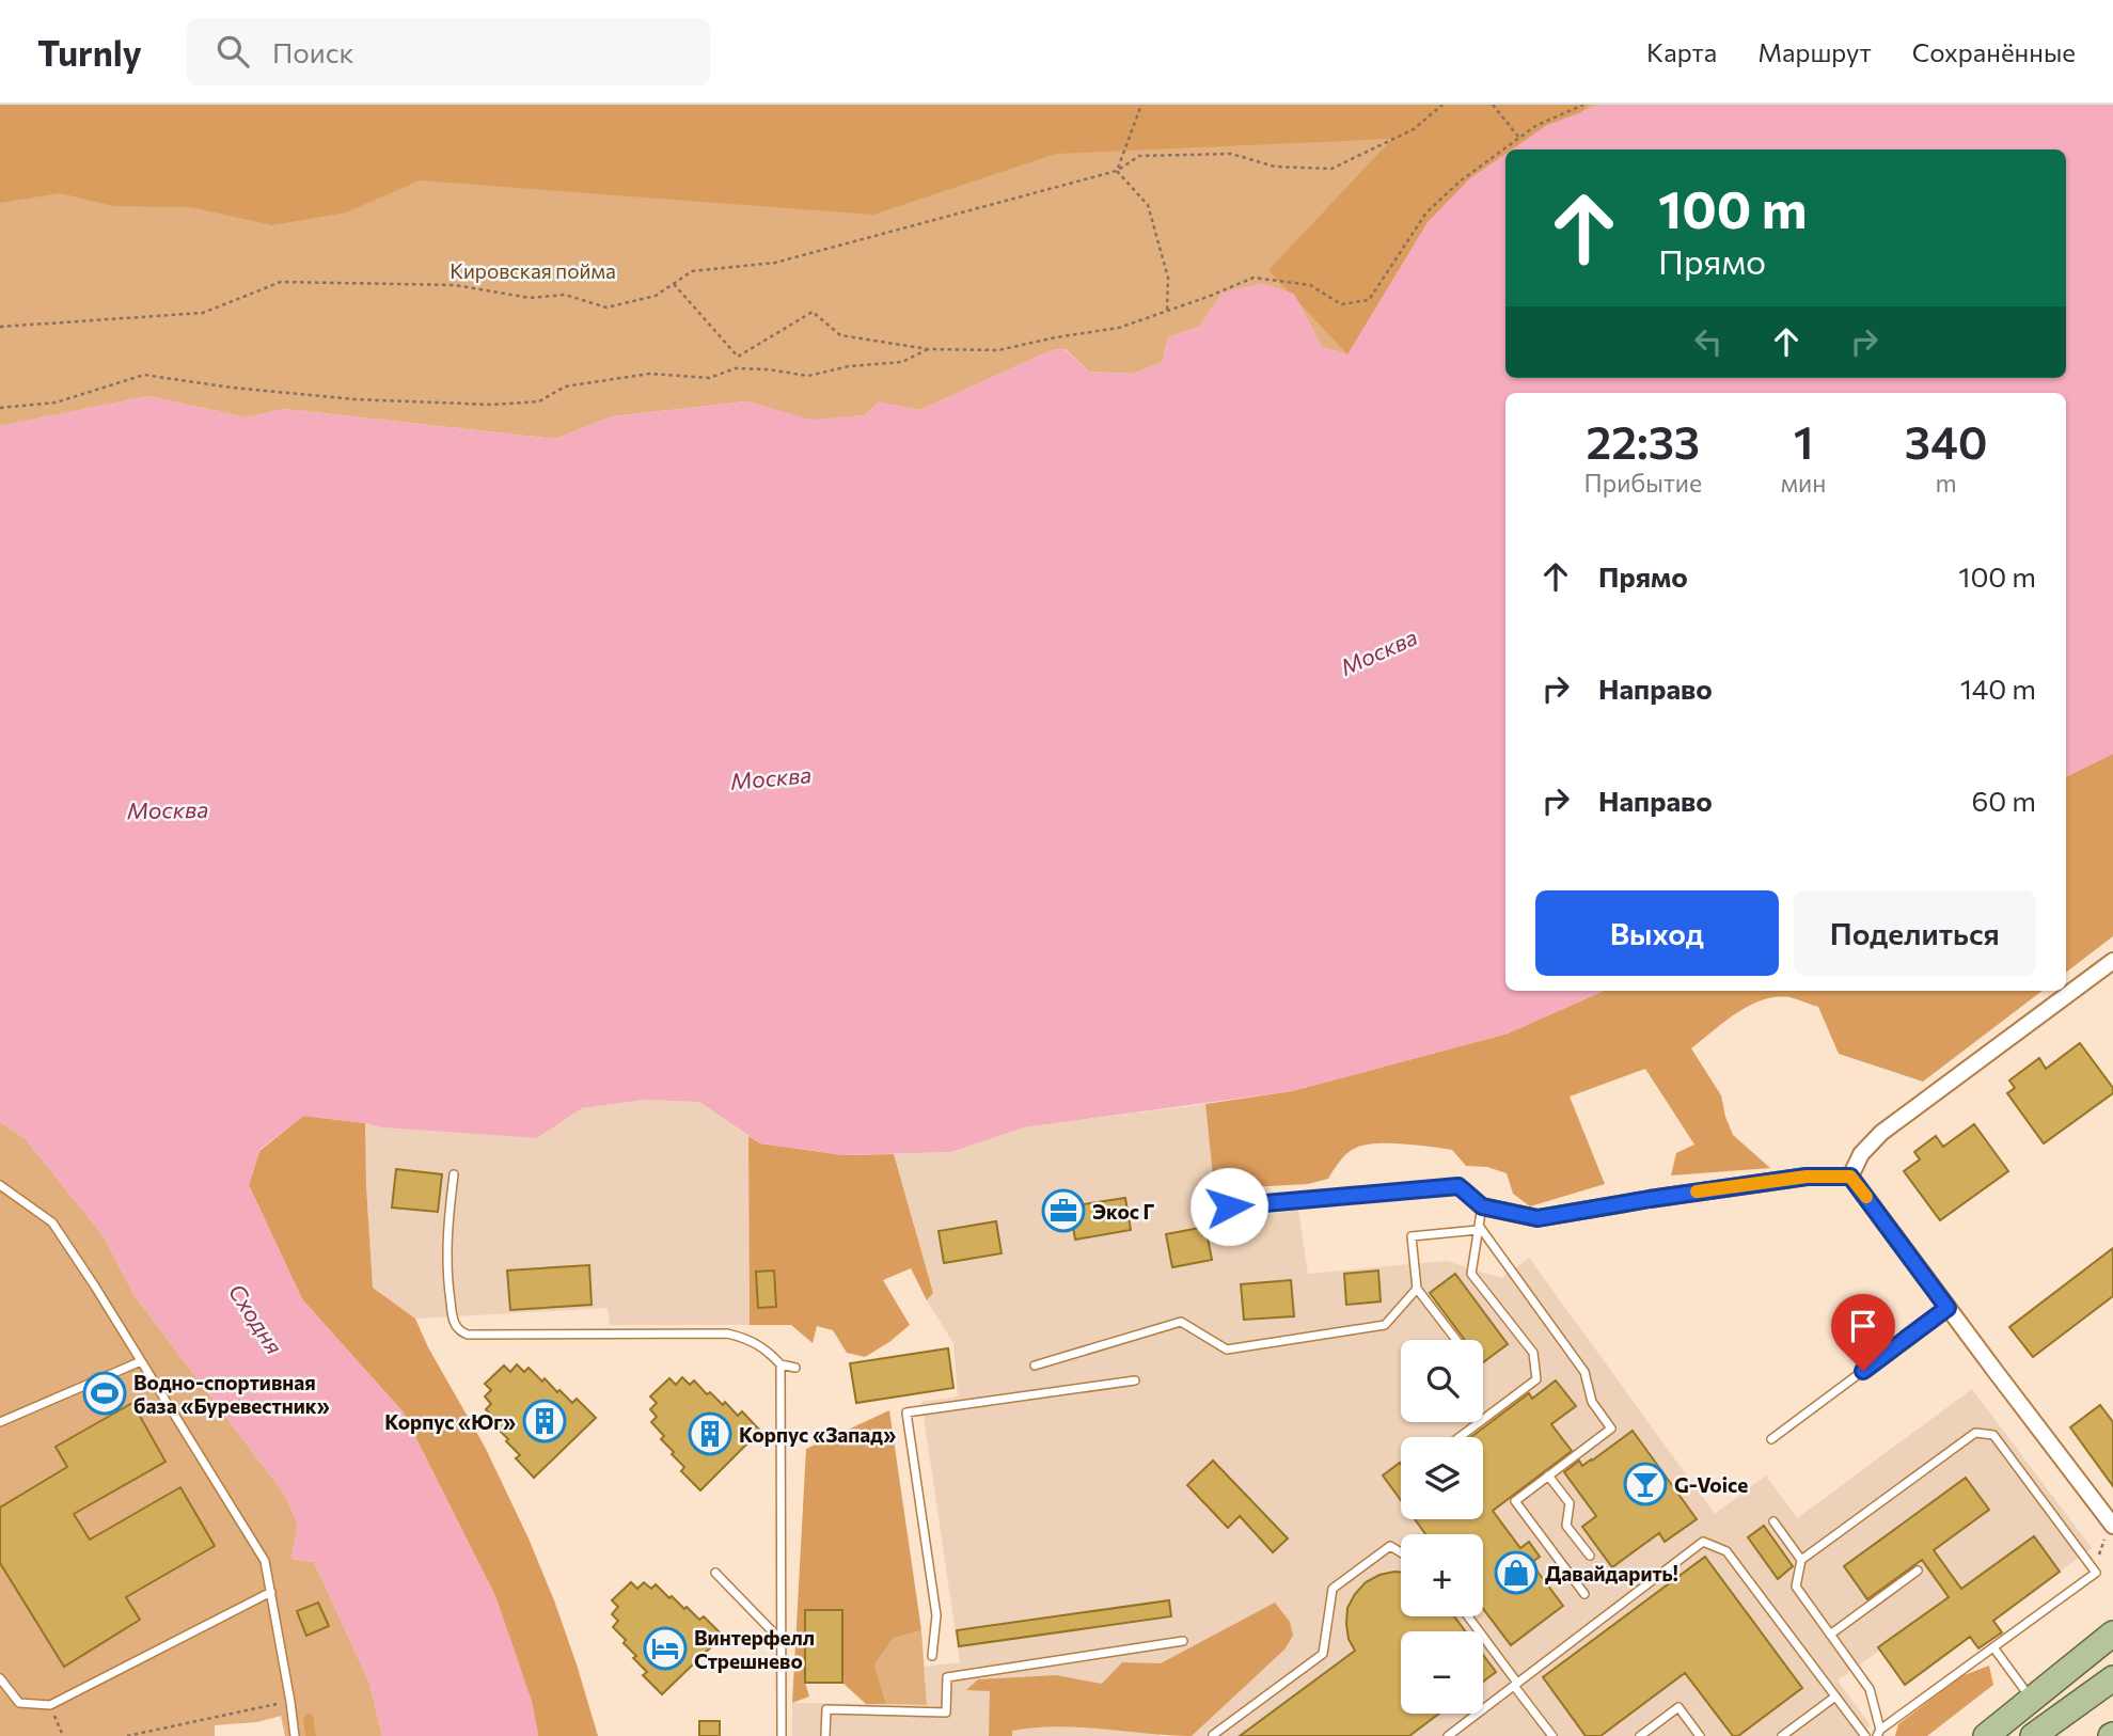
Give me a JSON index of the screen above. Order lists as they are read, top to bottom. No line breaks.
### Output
{"water":["Москва","Сходня"],"parks":["Кировская пойма"],"places":{"office":["Экос Г"],"sports":["Водно-спортивная база «Буревестник»"],"building":["Корпус «Юг»","Корпус «Запад»"],"bar":["G-Voice"],"shop":["Давайдарить!"],"hotel":["Винтерфелл Стрешнево"]},"page":{"header":"Turnly","search":"Поиск","nav":["Карта","Маршрут","Сохранённые"],"turn":["100 m","Прямо"],"eta":["22:33","Прибытие","1","мин","340","m"],"list":[{"name":"Прямо","value":"100 m"},{"name":"Направо","value":"140 m"},{"name":"Направо","value":"60 m"}],"buttons":["Выход","Поделиться"],"map_buttons":["+","−"]}}
